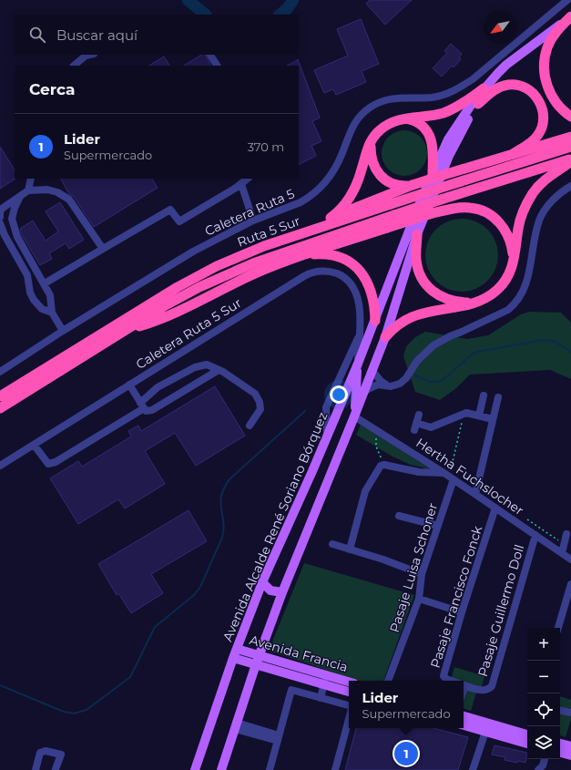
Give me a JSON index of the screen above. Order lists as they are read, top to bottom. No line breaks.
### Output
{"streets":{"highway":["Ruta 5 Sur"],"main road":["Avenida Alcalde René Soriano Bórquez","Avenida Francia"],"street":["Caletera Ruta 5","Caletera Ruta 5 Sur","Hertha Fuchslocher","Pasaje Luisa Schoner","Pasaje Francisco Fonck","Pasaje Guillermo Doll"]},"crossings":[["Caletera Ruta 5 Sur","Avenida Alcalde René Soriano Bórquez"],["Hertha Fuchslocher","Pasaje Luisa Schoner"],["Hertha Fuchslocher","Pasaje Francisco Fonck"],["Hertha Fuchslocher","Pasaje Guillermo Doll"],["Avenida Alcalde René Soriano Bórquez","Avenida Francia"]],"north":"bottom left","page":{"search":"Buscar aquí","heading":"Cerca","list":[{"mark":"1","name":"Lider","note":"Supermercado","value":"370 m"}],"map_buttons":["+","−"],"popup":["Lider","Supermercado"],"pins":"1"}}
